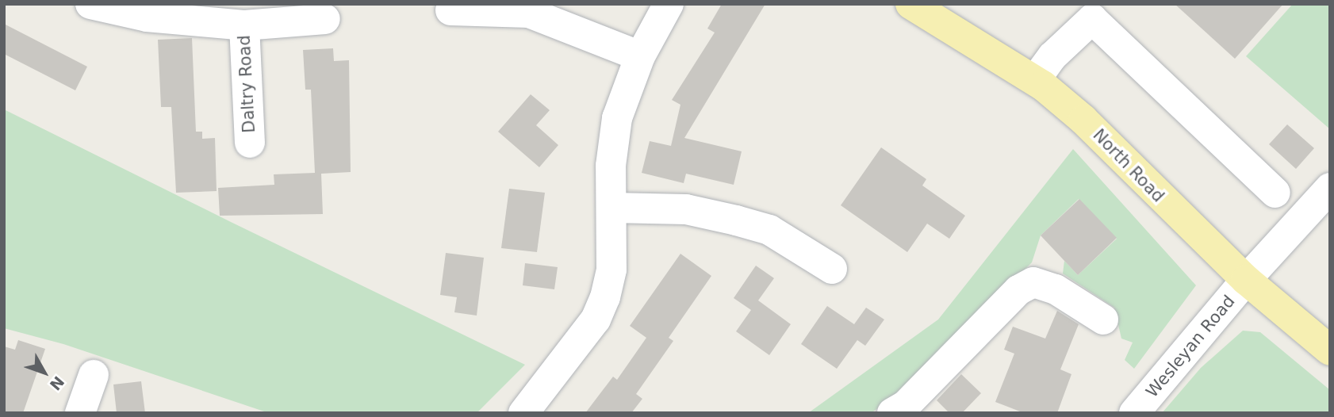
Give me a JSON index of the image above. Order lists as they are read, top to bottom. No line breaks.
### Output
{"streets":{"main road":["North Road"],"street":["Daltry Road","Wesleyan Road"]},"crossings":[["North Road","Wesleyan Road"]],"north":"bottom right"}
